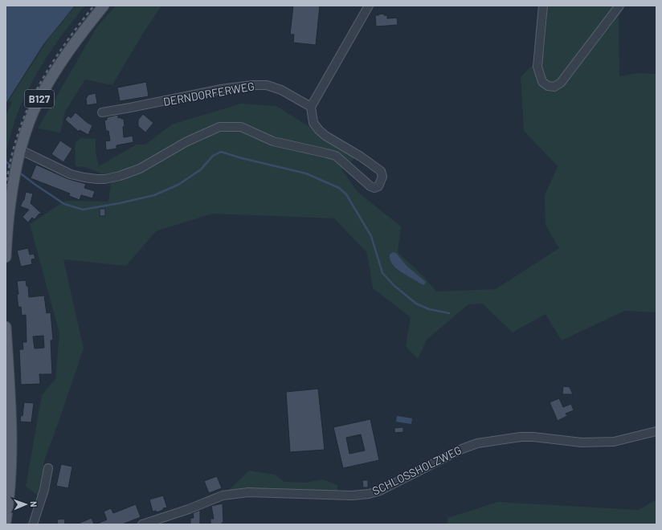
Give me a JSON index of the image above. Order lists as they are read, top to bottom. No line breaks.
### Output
{"streets":{"main road":["B127"],"street":["DERNDORFERWEG","SCHLOSSHOLZWEG"]},"north":"right"}
